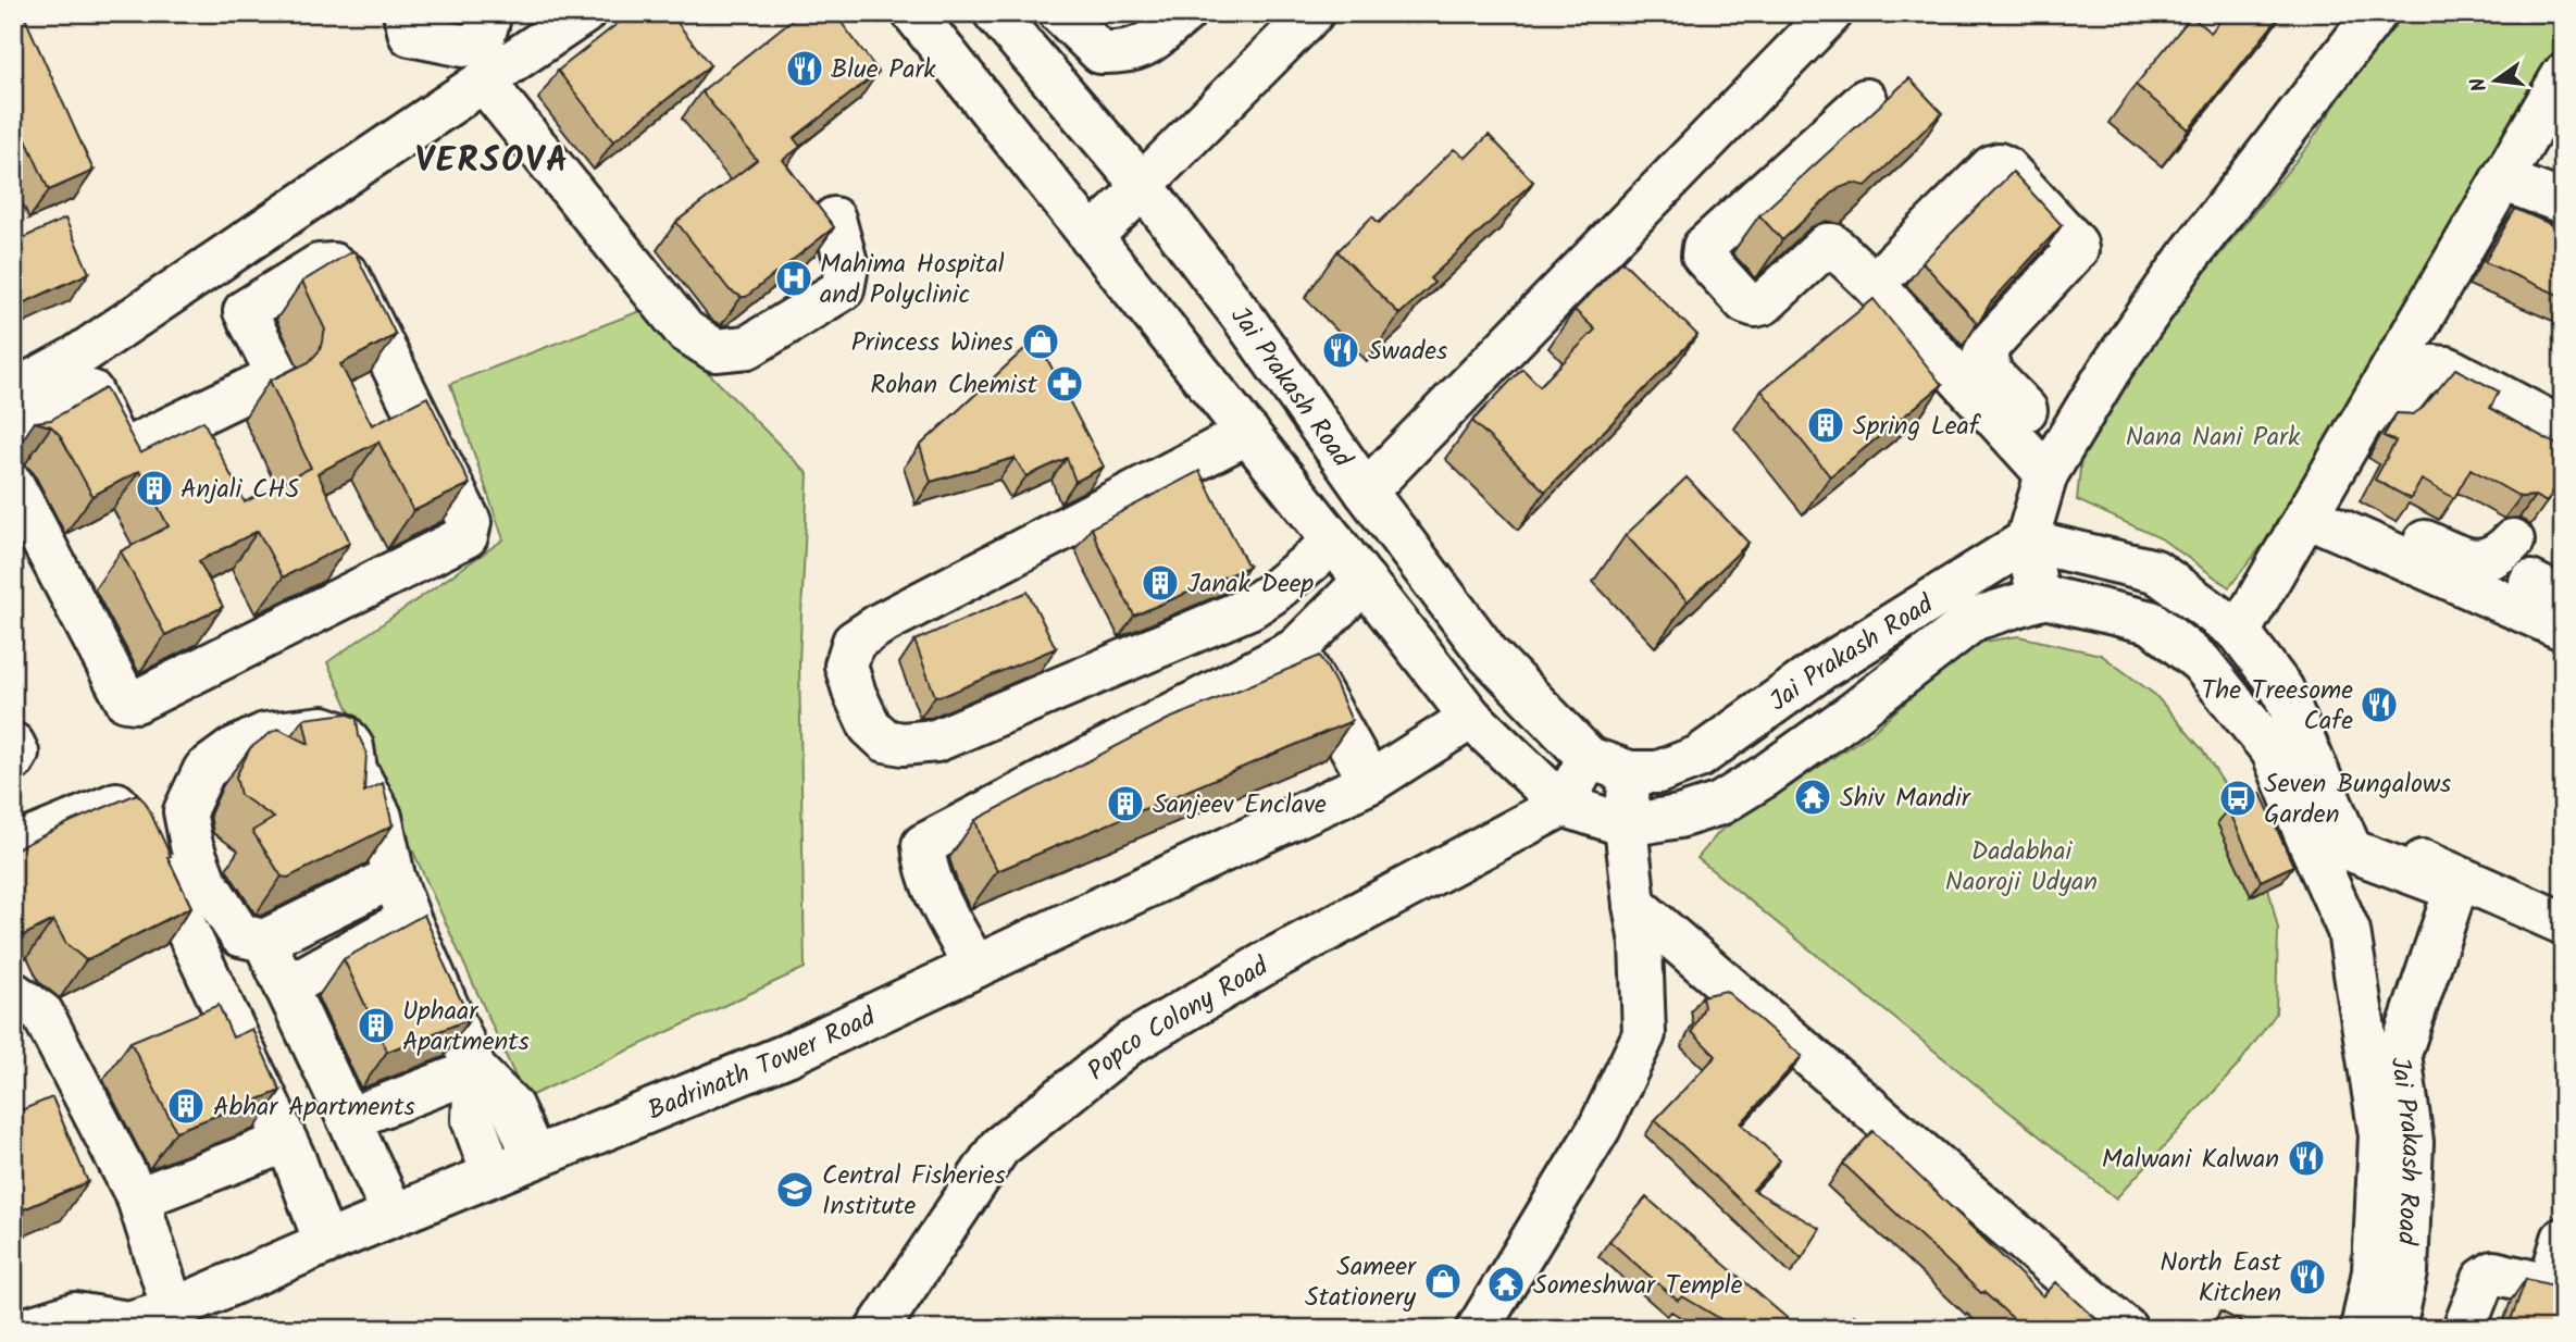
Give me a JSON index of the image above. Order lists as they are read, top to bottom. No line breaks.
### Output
{"streets":{"street":["Jai Prakash Road","Popco Colony Road","Badrinath Tower Road"]},"crossings":[["Jai Prakash Road","Popco Colony Road"],["Jai Prakash Road","Badrinath Tower Road"]],"districts":["VERSOVA"],"parks":["Nana Nani Park","Dadabhai Naoroji Udyan"],"places":{"restaurant":["Blue Park","Swades","The Treesome Cafe","Malwani Kalwan","North East Kitchen"],"hospital":["Mahima Hospital and Polyclinic"],"shop":["Princess Wines","Sameer Stationery"],"pharmacy":["Rohan Chemist"],"building":["Spring Leaf","Anjali CHS","Janak Deep","Sanjeev Enclave","Uphaar Apartments","Abhar Apartments"],"temple":["Shiv Mandir","Someshwar Temple"],"bus stop":["Seven Bungalows Garden"],"school or university":["Central Fisheries Institute"]},"north":"left"}
